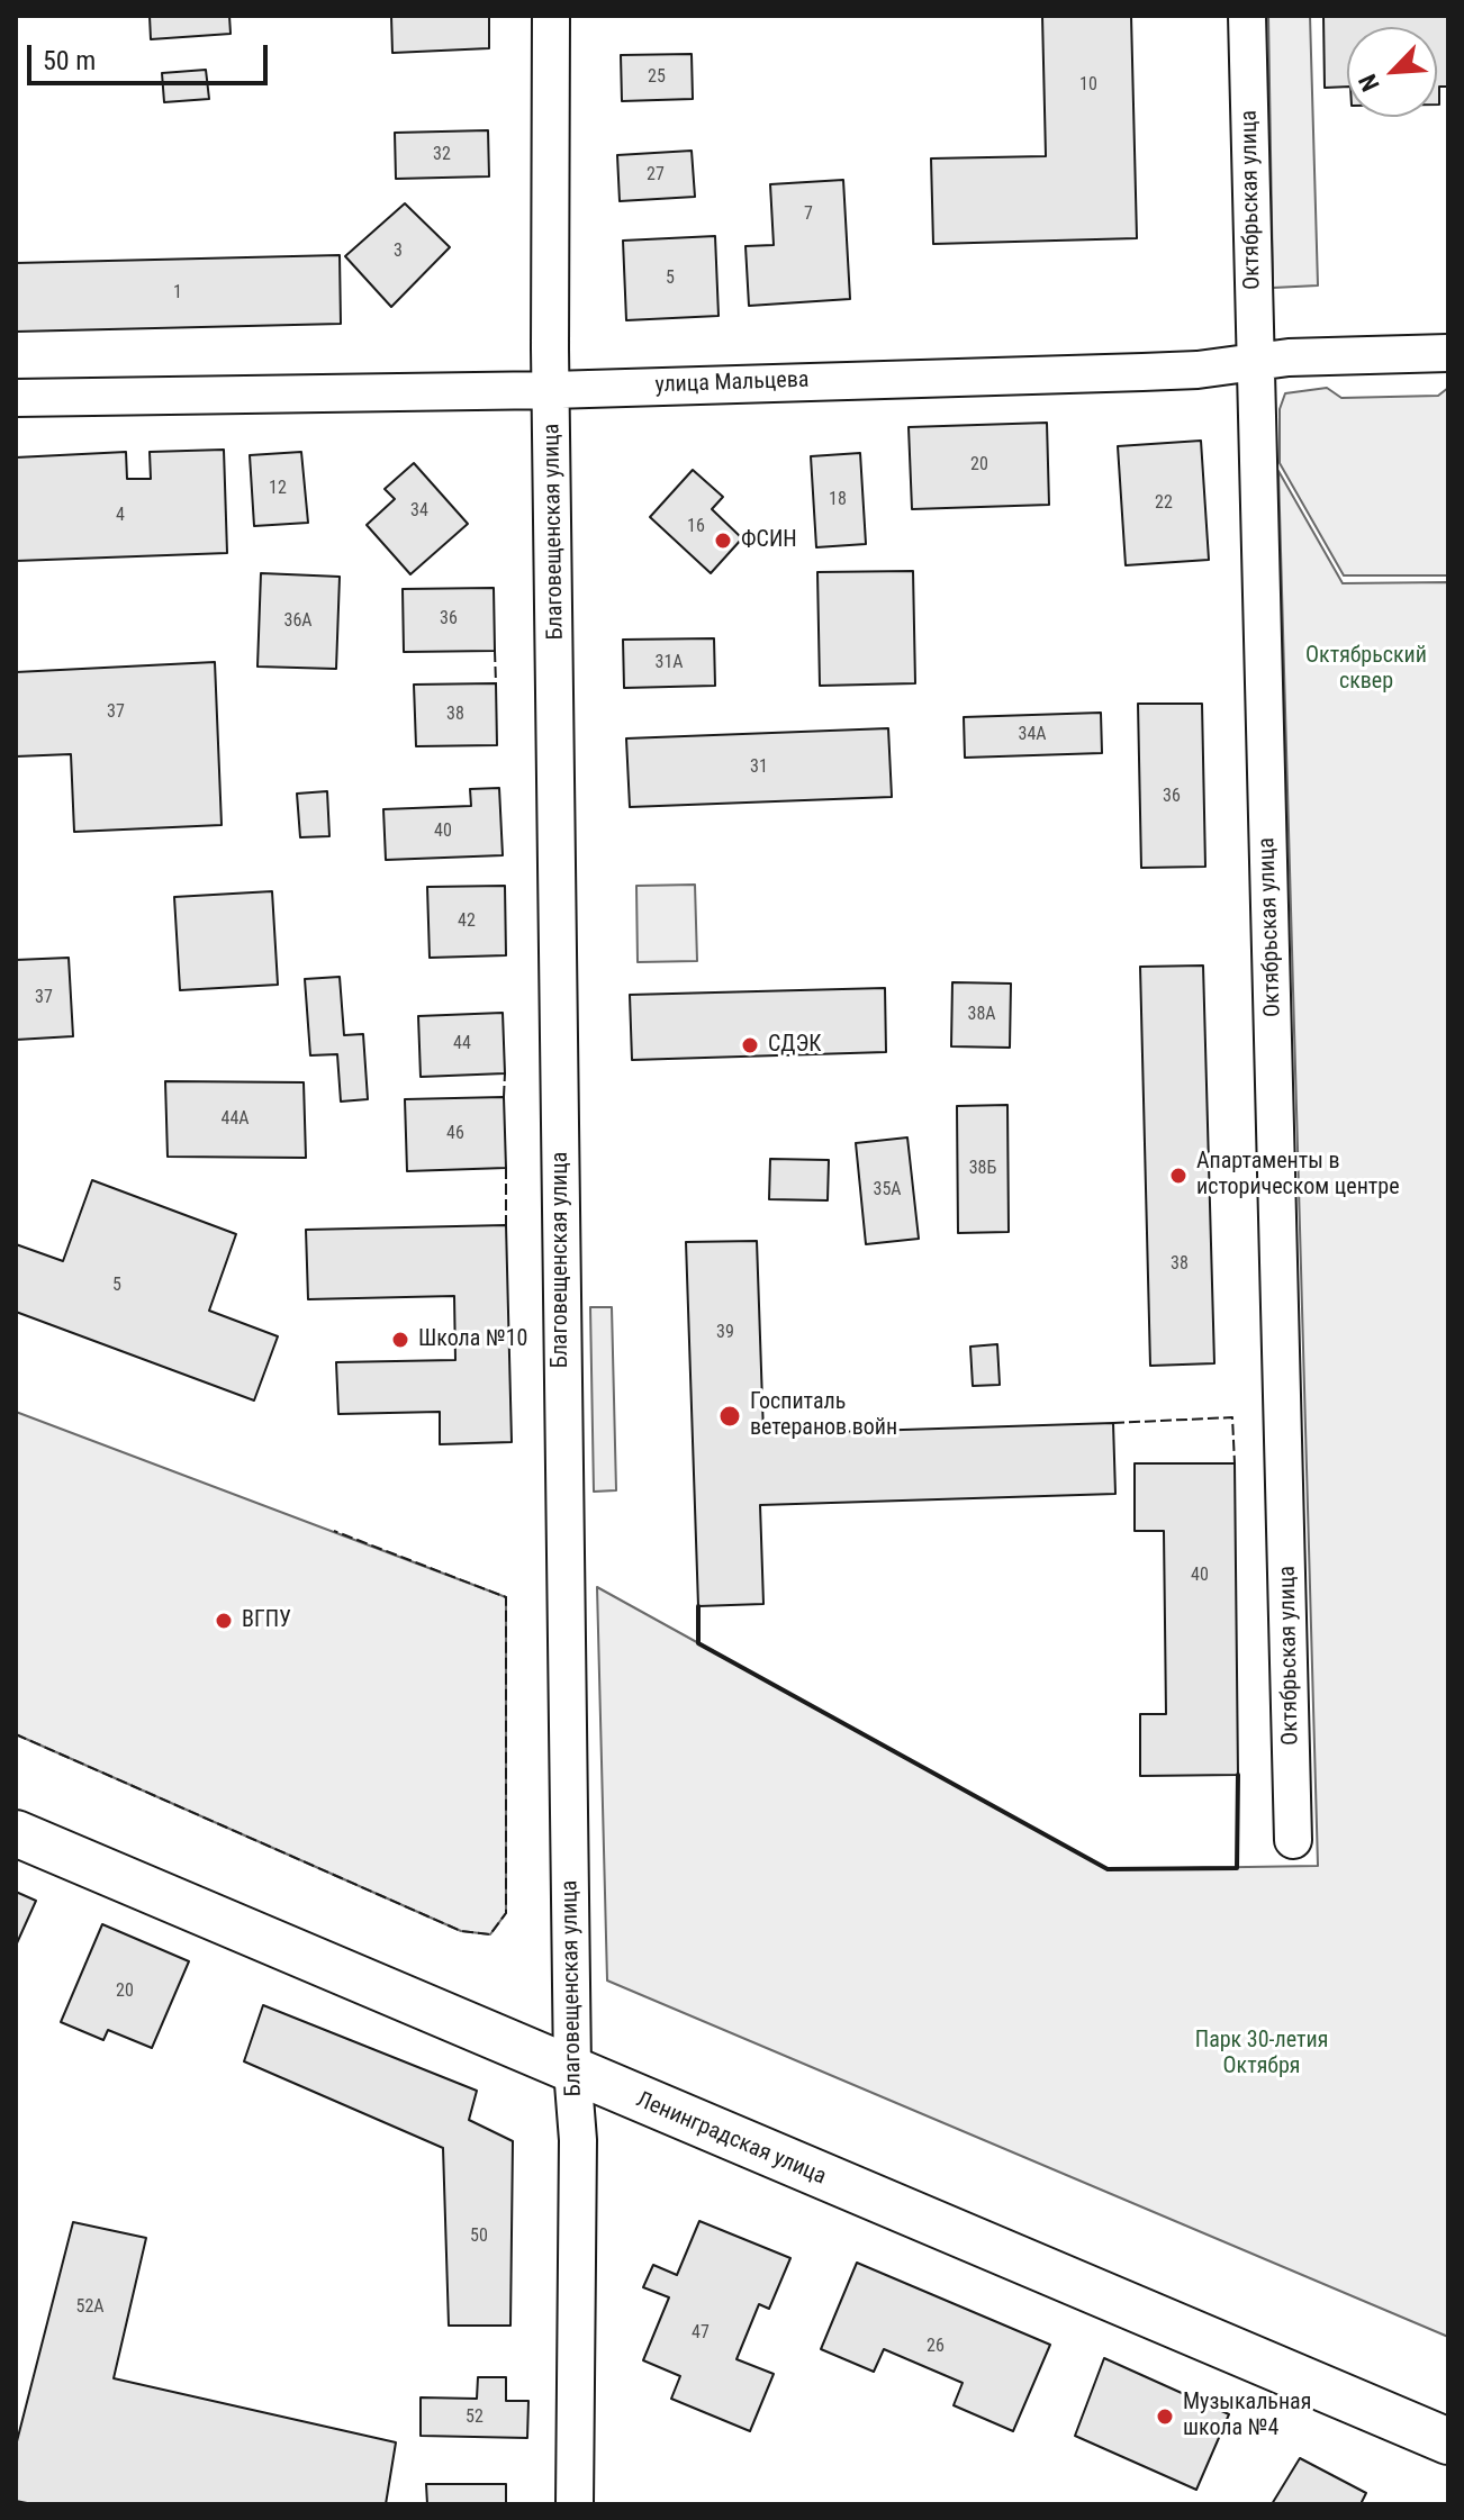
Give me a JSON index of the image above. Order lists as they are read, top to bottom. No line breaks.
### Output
{"streets":{"main road":["Ленинградская улица"],"street":["Октябрьская улица","улица Мальцева","Благовещенская улица"]},"crossings":[["Октябрьская улица","улица Мальцева"],["улица Мальцева","Благовещенская улица"],["Благовещенская улица","Ленинградская улица"]],"parks":["Октябрьский сквер","Парк 30-летия Октября"],"places":["ФСИН","СДЭК","Апартаменты в историческом центре","Школа №10","Госпиталь ветеранов войн","ВГПУ","Музыкальная школа №4"],"house_numbers":["25","10","32","27","7","3","5","1","20","12","18","22","34","4","16","36","36А","31А","37","38","34А","31","36","40","42","37","38А","44","44А","46","38Б","35А","38","5","39","40","20","50","52А","47","26","52"],"scale_bar":"50 m","north":"bottom left"}
